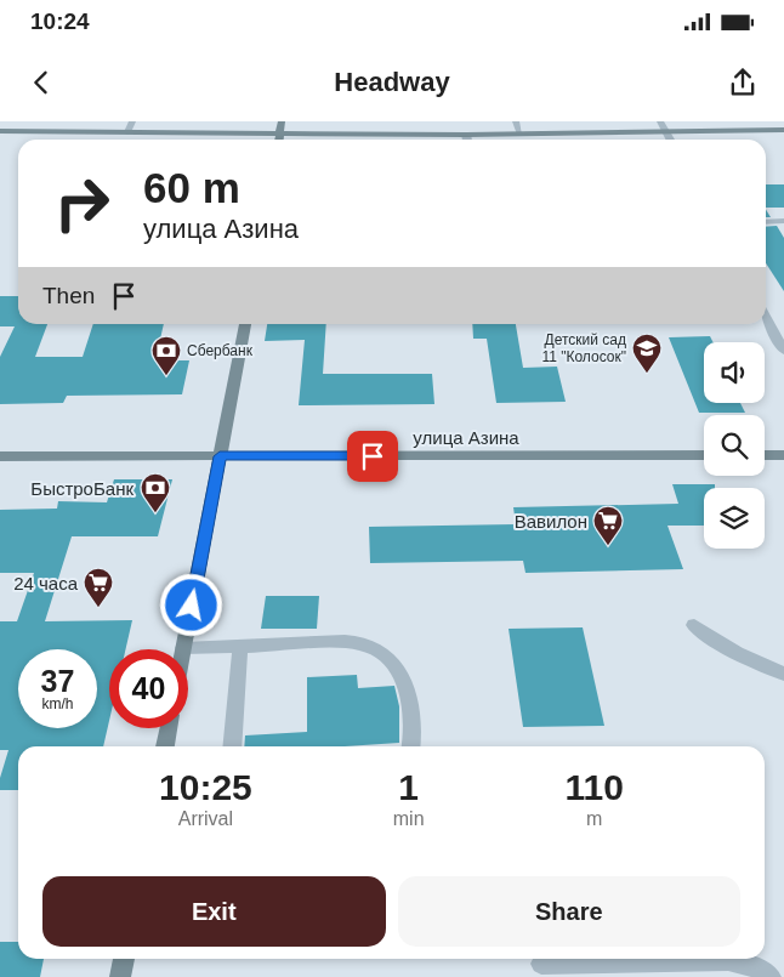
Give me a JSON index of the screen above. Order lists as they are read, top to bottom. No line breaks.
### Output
{"streets":{"main road":["улица Азина"]},"places":{"school or university":["Детский сад 11 \"Колосок\""],"bank":["Сбербанк","БыстроБанк"],"supermarket":["Вавилон","24 часа"]},"page":{"status":"10:24","header":"Headway","turn":["60 m","улица Азина"],"then":"Then","speed":"37 km/h","limit":"40","eta":["10:25","Arrival","1","min","110","m"],"buttons":["Exit","Share"]}}
